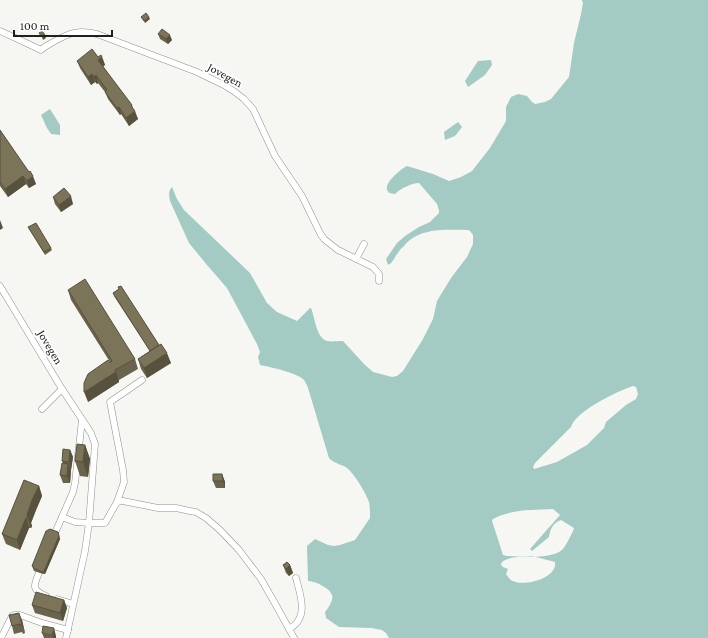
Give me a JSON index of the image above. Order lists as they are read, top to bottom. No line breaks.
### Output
{"streets":{"street":["Jovegen"]},"scale_bar":"100 m"}
